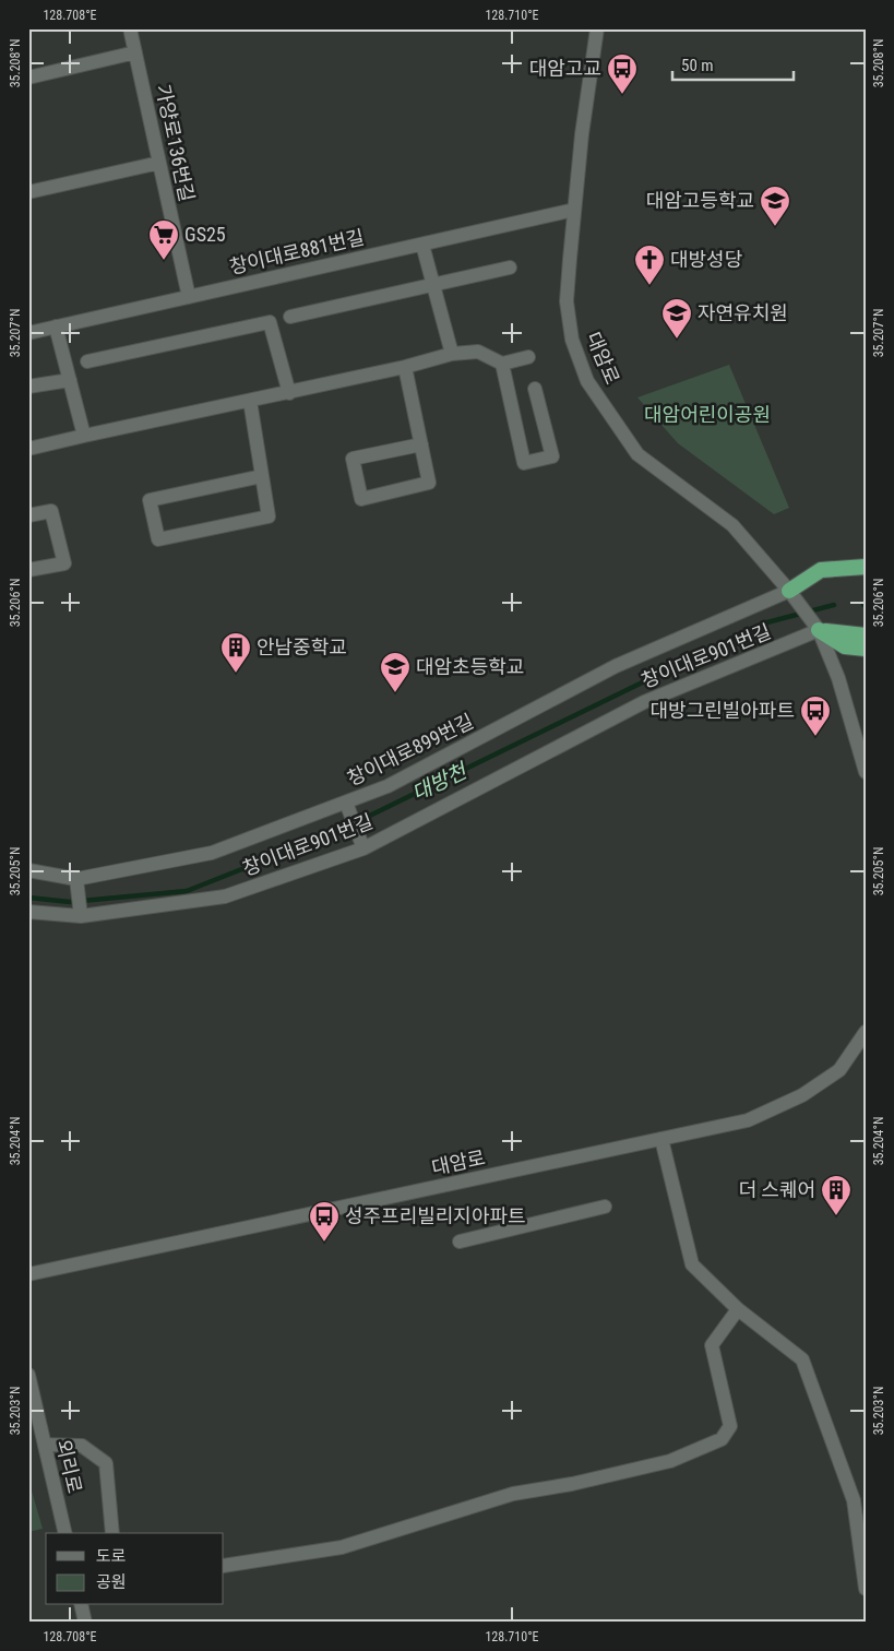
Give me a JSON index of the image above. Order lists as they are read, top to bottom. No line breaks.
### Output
{"streets":{"street":["가양로136번길","창이대로881번길","대암로","창이대로901번길","창이대로899번길","외리로"]},"crossings":[["가양로136번길","창이대로881번길"],["창이대로881번길","대암로"],["대암로","창이대로901번길"],["대암로","창이대로899번길"]],"water":["대방천"],"parks":["대암어린이공원"],"places":{"bus stop":["대암고교","대방그린빌아파트","성주프리빌리지아파트"],"school or university":["대암고등학교","자연유치원","대암초등학교"],"supermarket":["GS25"],"church":["대방성당"],"building":["안남중학교","더 스퀘어"]},"legend":["도로","공원"],"scale_bar":"50 m","coordinates":["128.708°E","128.710°E","35.208°N","35.207°N","35.206°N","35.205°N","35.204°N","35.203°N"]}
